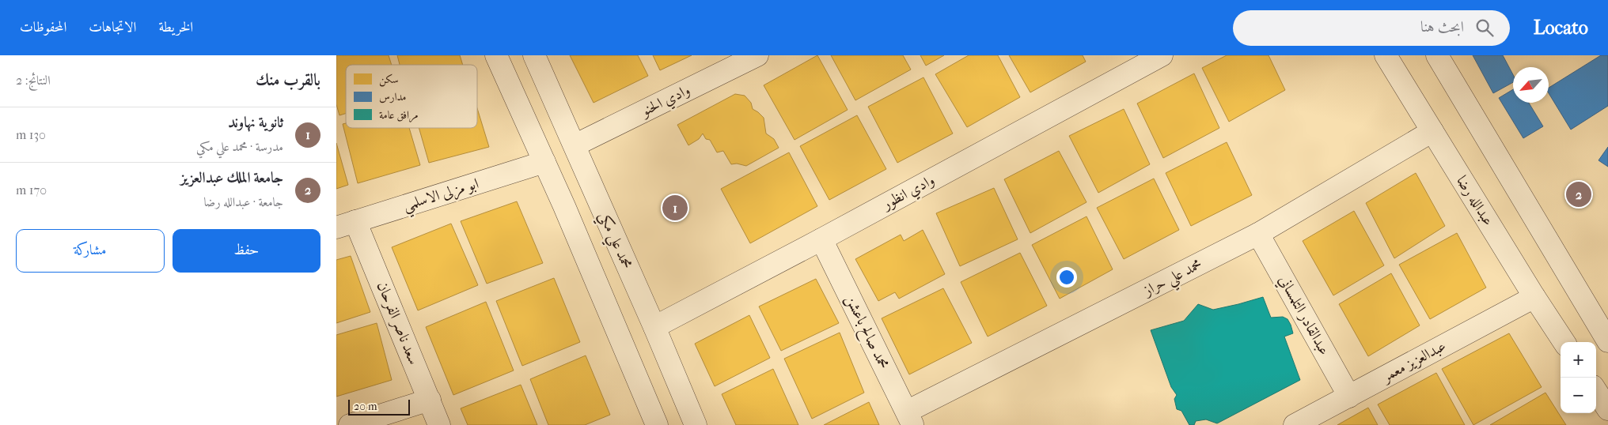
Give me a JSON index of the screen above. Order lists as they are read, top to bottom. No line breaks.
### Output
{"streets":{"street":["وادي الحنو","وادي انظور","ابو مزلى الاسلمي","عبدالله رضا","محمد علي مكي","محمد علي حراز","عبدالقادر التلمساني","سعد ناصر الفرحان","محمد صالح باعشن","عبدالعزيز معمر"]},"crossings":[["وادي الحنو","محمد علي مكي"],["وادي انظور","محمد علي مكي"],["وادي انظور","محمد صالح باعشن"],["ابو مزلى الاسلمي","سعد ناصر الفرحان"],["عبدالله رضا","محمد علي حراز"],["عبدالله رضا","عبدالعزيز معمر"],["محمد علي حراز","عبدالقادر التلمساني"],["محمد علي حراز","محمد صالح باعشن"],["عبدالقادر التلمساني","عبدالعزيز معمر"]],"legend":["سكن","مدارس","مرافق عامة"],"scale_bar":"20 m","north":"bottom left","page":{"header":"Locato","search":"ابحث هنا","nav":["الخريطة","الاتجاهات","المحفوظات"],"heading":["بالقرب منك","النتائج: 2"],"list":[{"mark":"1","name":"ثانوية نهاوند","note":"مدرسة · محمد علي مكي","value":"130 m"},{"mark":"2","name":"جامعة الملك عبدالعزيز","note":"جامعة · عبدالله رضا","value":"170 m"}],"pins":["2","1"],"buttons":["حفظ","مشاركة"],"map_buttons":["+","−"],"scale":"20 m"}}
